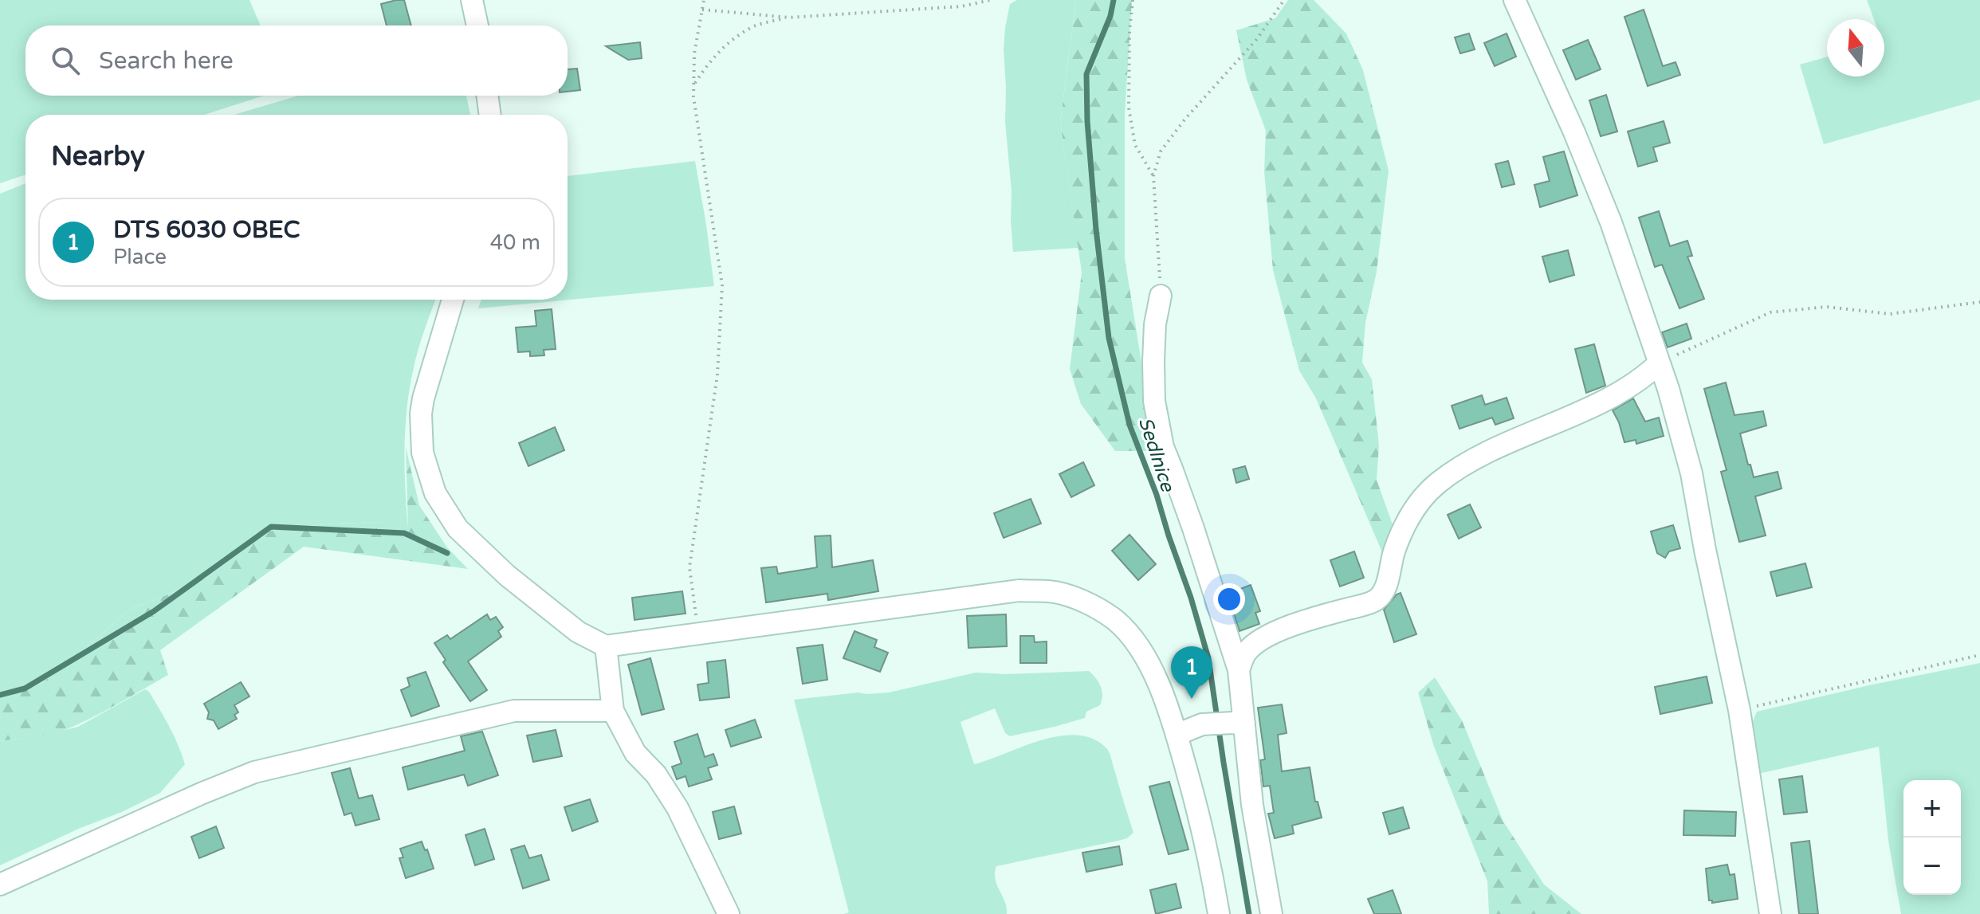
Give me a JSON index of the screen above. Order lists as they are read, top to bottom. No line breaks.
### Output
{"water":["Sedlnice"],"north":"top","page":{"search":"Search here","heading":"Nearby","list":[{"mark":"1","name":"DTS 6030 OBEC","note":"Place","value":"40 m"}],"pins":"1","map_buttons":["+","−"]}}
